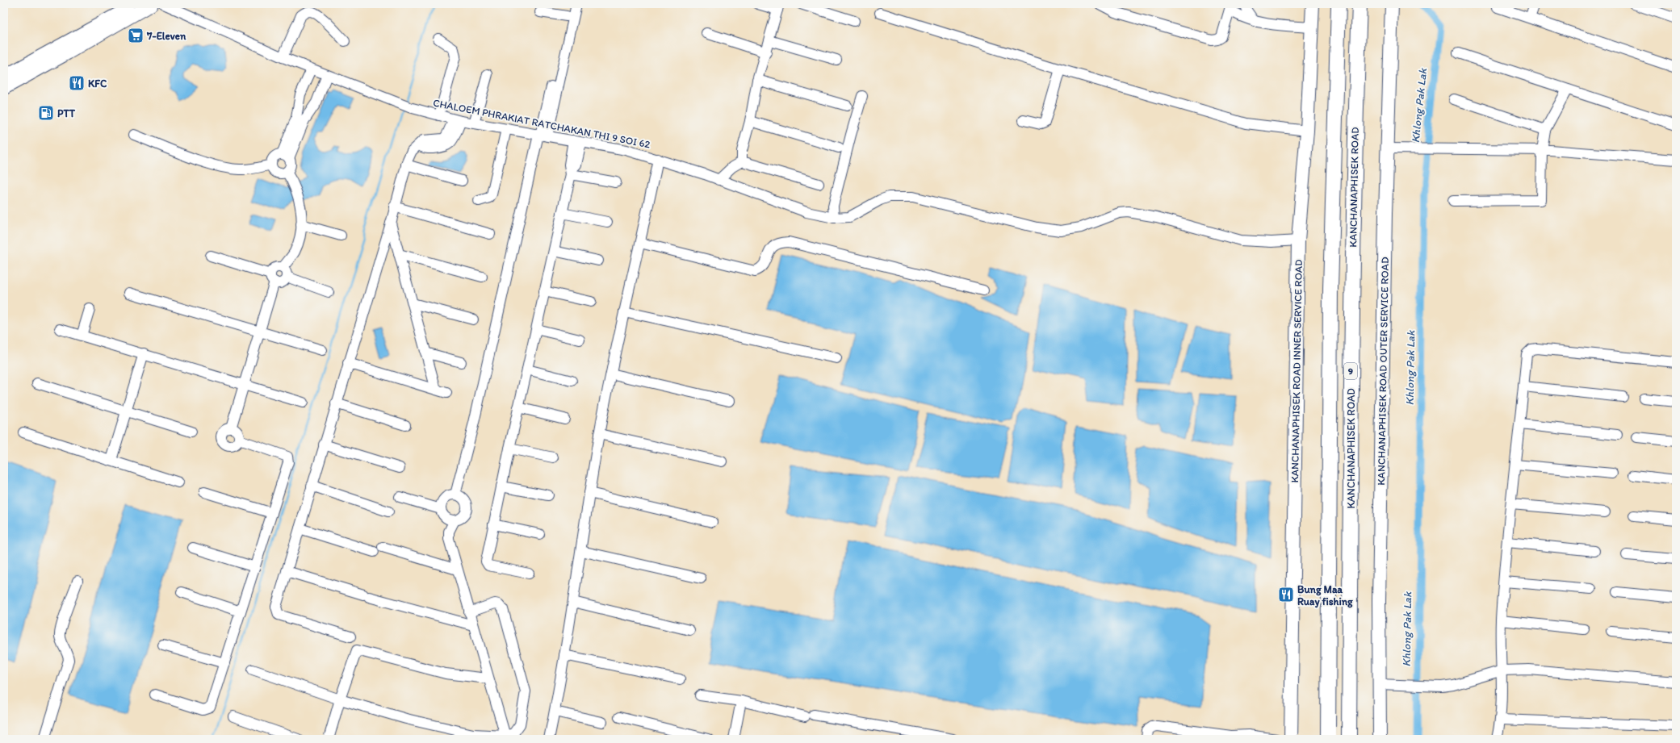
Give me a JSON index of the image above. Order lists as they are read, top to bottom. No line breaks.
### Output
{"streets":{"highway":["KANCHANAPHISEK ROAD","9"],"main road":["KANCHANAPHISEK ROAD INNER SERVICE ROAD","KANCHANAPHISEK ROAD OUTER SERVICE ROAD"],"street":["CHALOEM PHRAKIAT RATCHAKAN THI 9 SOI 62"]},"crossings":[["CHALOEM PHRAKIAT RATCHAKAN THI 9 SOI 62","KANCHANAPHISEK ROAD INNER SERVICE ROAD"]],"water":["Khlong Pak Lak"],"places":{"supermarket":["7-Eleven"],"restaurant":["KFC","Bung Maa Ruay fishing"],"fuel station":["PTT"]}}
